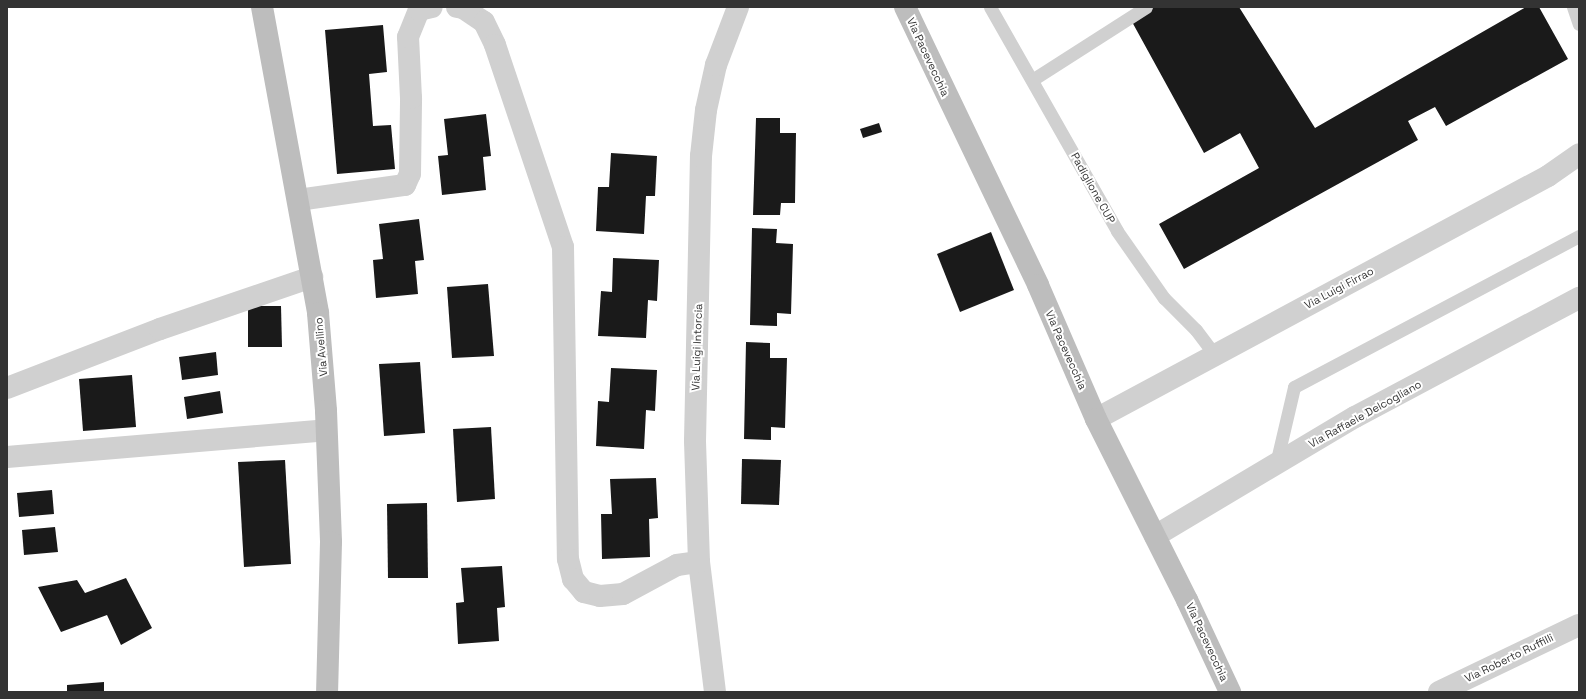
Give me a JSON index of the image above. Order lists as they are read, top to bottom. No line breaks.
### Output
{"streets":{"street":["Via Pacevecchia","Via Luigi Firrao","Via Avellino","Via Luigi Intorcia","Via Raffaele Delcogliano","Via Roberto Ruffilli"],"lane":["Padiglione CUP"]},"crossings":[["Via Pacevecchia","Via Luigi Firrao"],["Via Pacevecchia","Via Raffaele Delcogliano"],["Padiglione CUP","Via Luigi Firrao"]]}
